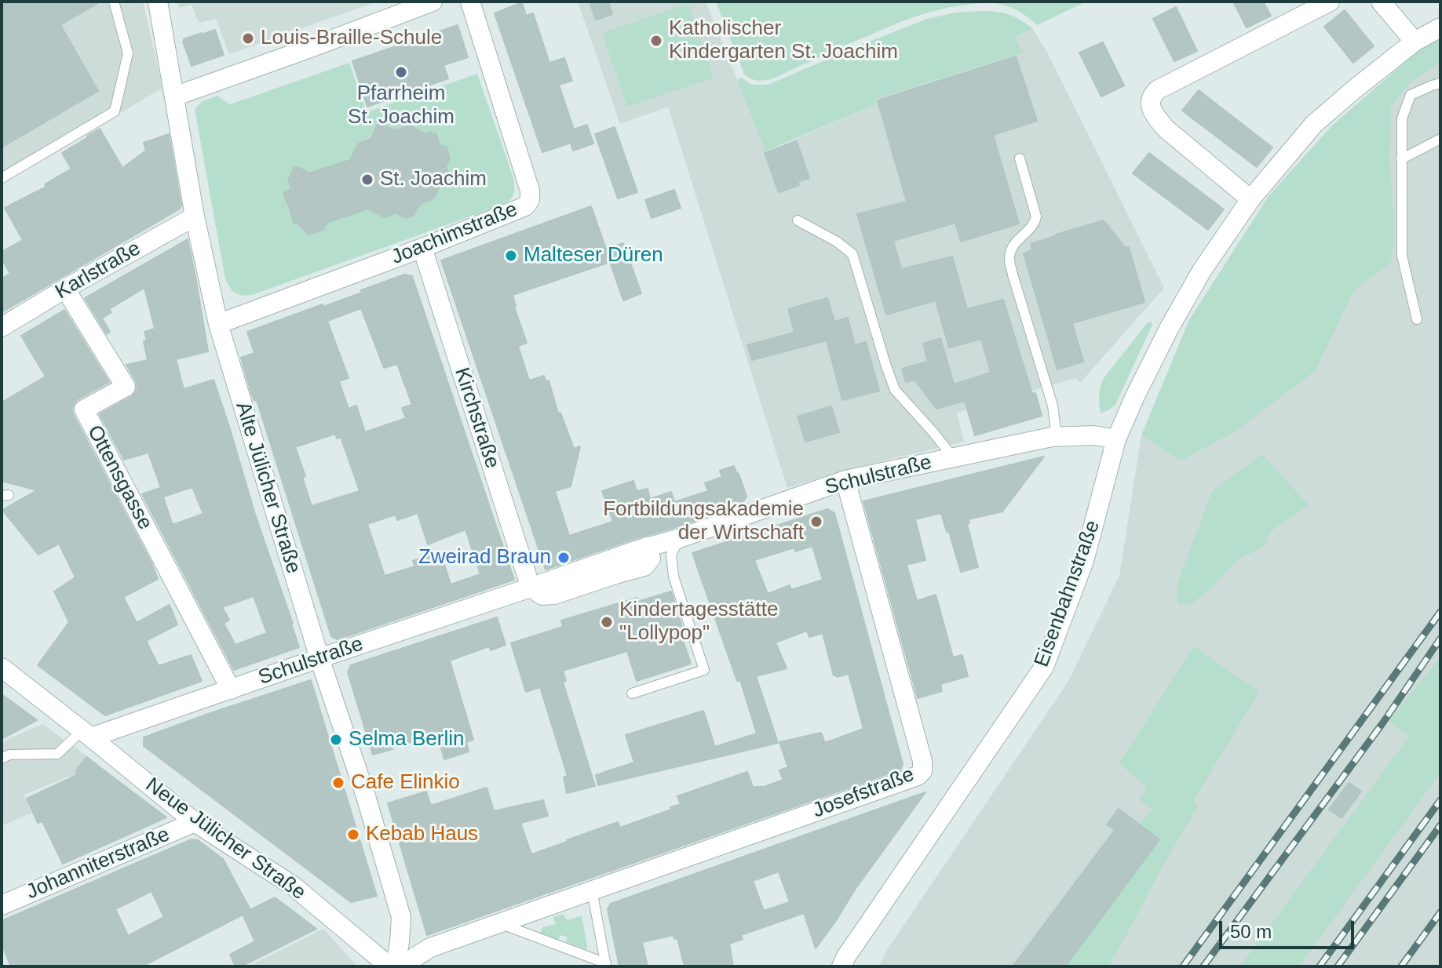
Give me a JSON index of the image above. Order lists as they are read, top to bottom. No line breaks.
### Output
{"streets":{"street":["Joachimstraße","Karlstraße","Kirchstraße","Schulstraße","Ottensgasse","Alte Jülicher Straße","Eisenbahnstraße","Josefstraße","Neue Jülicher Straße","Johanniterstraße"]},"crossings":[["Joachimstraße","Kirchstraße"],["Joachimstraße","Alte Jülicher Straße"],["Karlstraße","Ottensgasse"],["Karlstraße","Alte Jülicher Straße"],["Kirchstraße","Schulstraße"],["Schulstraße","Ottensgasse"],["Schulstraße","Alte Jülicher Straße"],["Schulstraße","Eisenbahnstraße"],["Schulstraße","Josefstraße"],["Schulstraße","Neue Jülicher Straße"],["Neue Jülicher Straße","Johanniterstraße"]],"places":["Louis-Braille-Schule","Katholischer Kindergarten St. Joachim","Pfarrheim St. Joachim","St. Joachim","Malteser Düren","Fortbildungsakademie der Wirtschaft","Zweirad Braun","Kindertagesstätte \"Lollypop\"","Selma Berlin","Cafe Elinkio","Kebab Haus"],"scale_bar":"50 m"}
